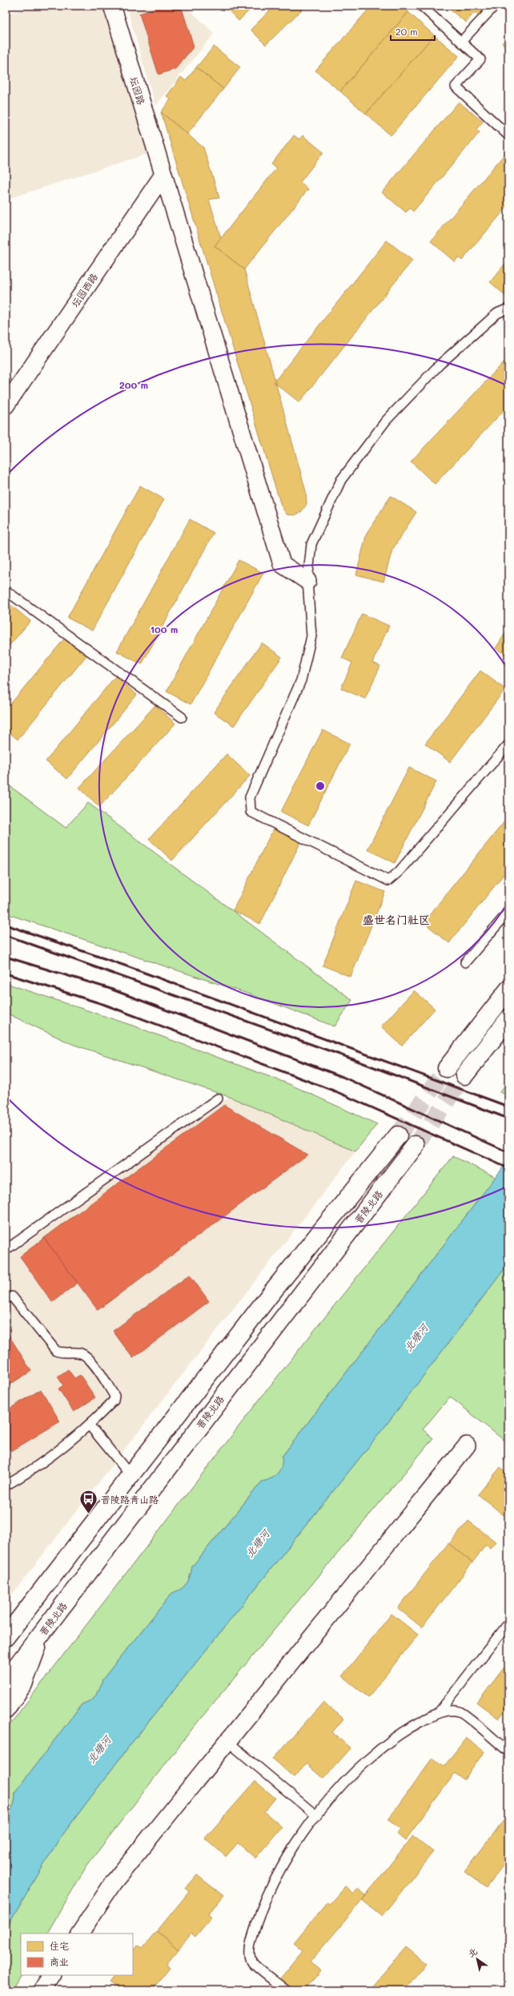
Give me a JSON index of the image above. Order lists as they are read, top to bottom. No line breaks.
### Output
{"streets":{"main road":["晋陵北路"],"street":["坛园路","坛园西路"]},"crossings":[["坛园路","坛园西路"]],"districts":["盛世名门社区"],"water":["北塘河"],"places":{"bus stop":["晋陵路青山路"]},"legend":["住宅","商业"],"scale_bar":"20 m","north":"top left","rings":["200 m","100 m"]}
